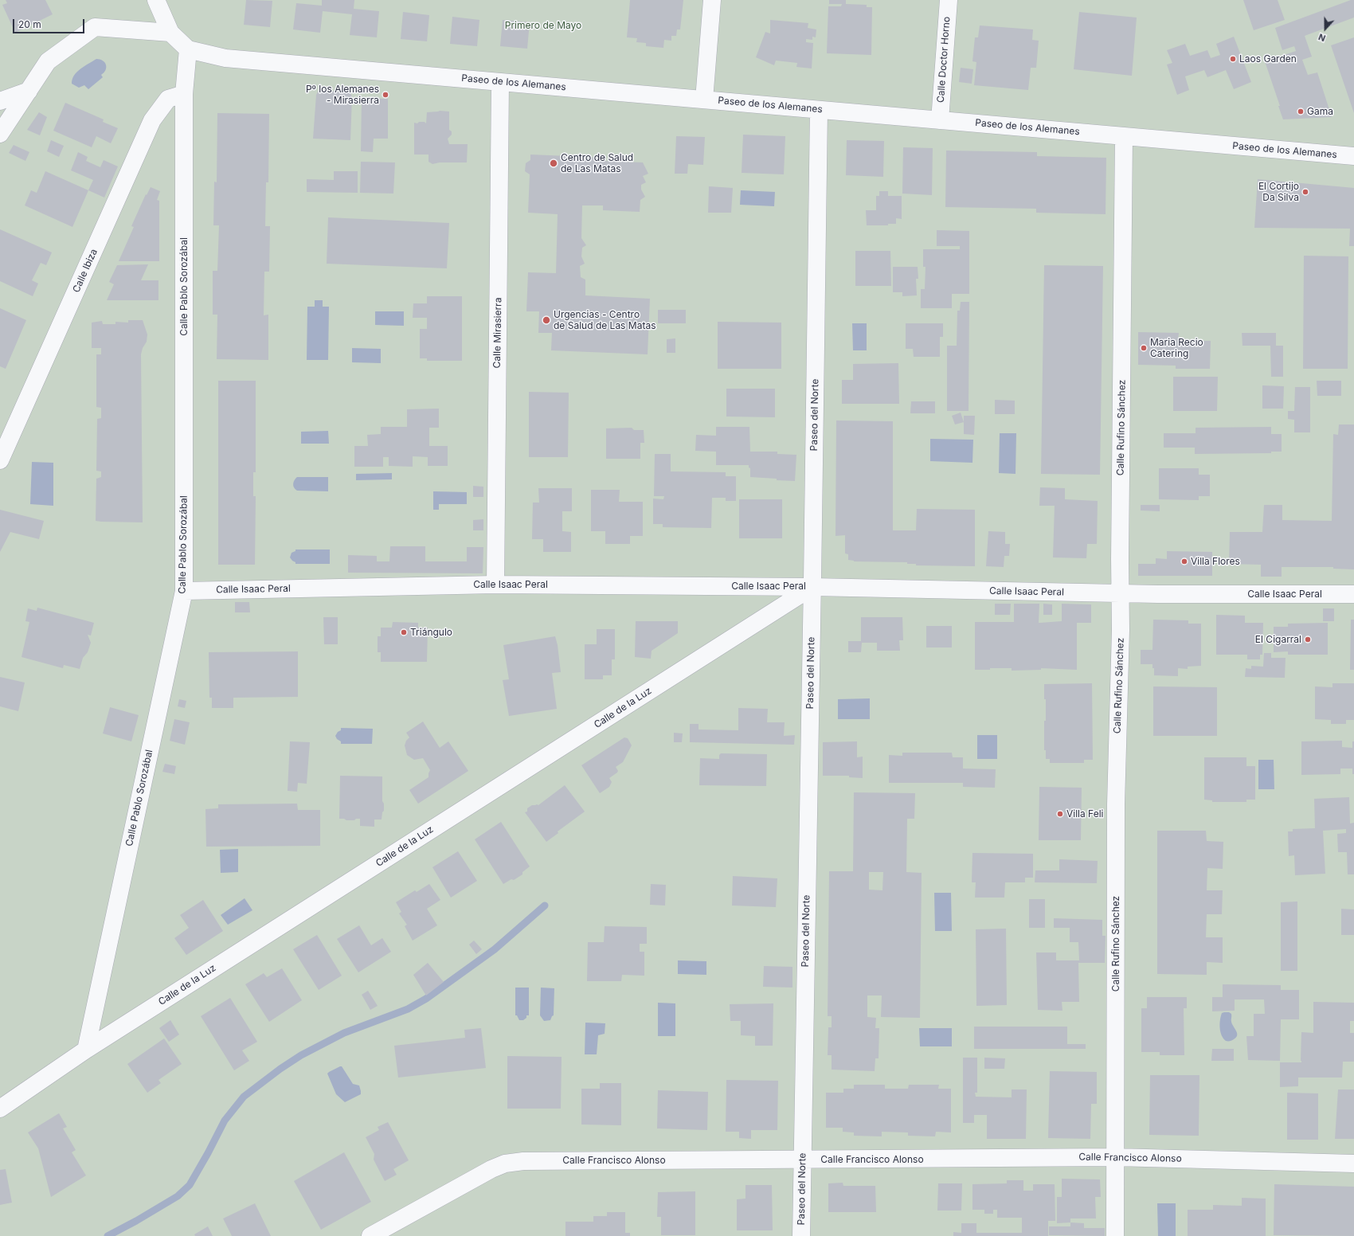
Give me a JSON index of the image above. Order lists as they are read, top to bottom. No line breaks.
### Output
{"streets":{"street":["Calle Doctor Horno","Paseo de los Alemanes","Calle Ibiza","Calle Pablo Sorozábal","Calle Mirasierra","Paseo del Norte","Calle Rufino Sánchez","Calle Isaac Peral","Calle de la Luz","Calle Francisco Alonso"]},"crossings":[["Calle Doctor Horno","Paseo de los Alemanes"],["Paseo de los Alemanes","Calle Pablo Sorozábal"],["Paseo de los Alemanes","Calle Mirasierra"],["Paseo de los Alemanes","Paseo del Norte"],["Paseo de los Alemanes","Calle Rufino Sánchez"],["Calle Ibiza","Calle Pablo Sorozábal"],["Calle Pablo Sorozábal","Calle Isaac Peral"],["Calle Pablo Sorozábal","Calle de la Luz"],["Calle Mirasierra","Calle Isaac Peral"],["Paseo del Norte","Calle Isaac Peral"],["Paseo del Norte","Calle de la Luz"],["Paseo del Norte","Calle Francisco Alonso"],["Calle Rufino Sánchez","Calle Isaac Peral"],["Calle Rufino Sánchez","Calle Francisco Alonso"],["Calle Isaac Peral","Calle de la Luz"]],"parks":["Primero de Mayo"],"places":["Laos Garden","Pº los Alemanes - Mirasierra","Gama","Centro de Salud de Las Matas","El Cortijo Da Silva","Urgencias - Centro de Salud de Las Matas","Maria Recio Catering","Villa Flores","Triángulo","El Cigarral","Villa Feli"],"scale_bar":"20 m","north":"bottom"}
